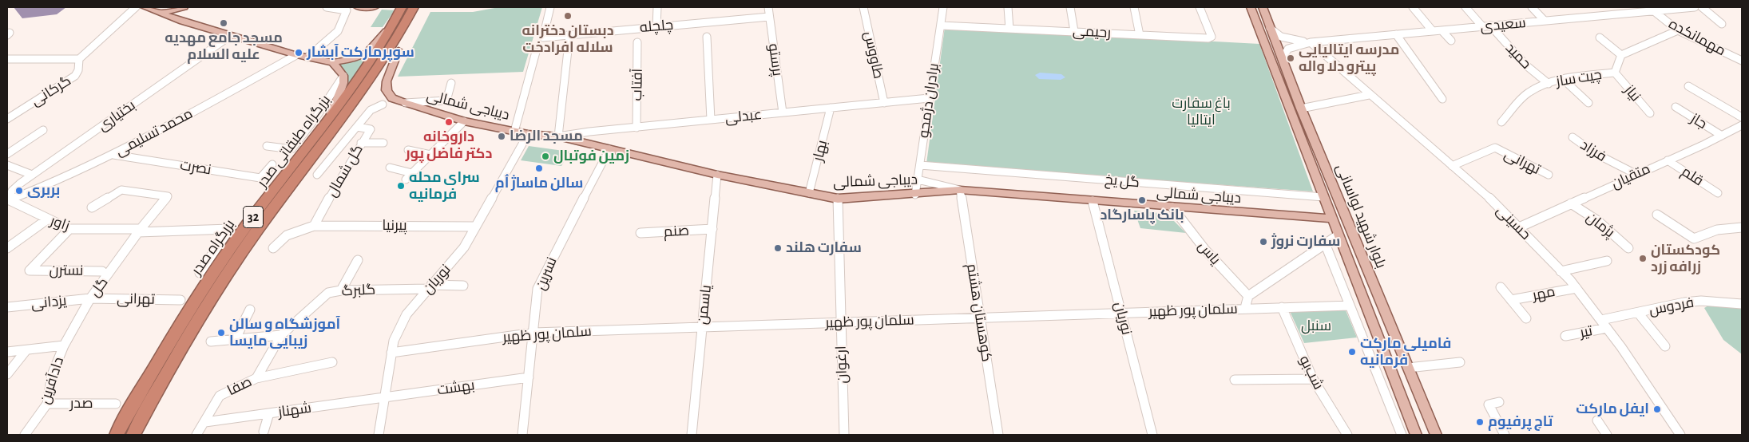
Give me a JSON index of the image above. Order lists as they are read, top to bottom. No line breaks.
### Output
{"streets":{"highway":["بزرگراه طبقاتی صدر","32","بزرگراه صدر"],"main road":["دیباجی شمالی","بلوار شهید لواسانی"],"street":["سعیدی","چلچله","رحیمی","مهمانکده","طاووس","حمید","پرستو","چیت ساز","آفتاب","گرکانی","نیاز","برادران دژمجو","بختیاری","عبدلی","جاز","محمد تسلیمی","بهار","فرزاد","تهرانی","نصرت","گل شمال","متقیان","قلم","گل یخ","حسینی","زاور","پژمان","پیرنیا","صنم","یاس","نسترن","نسرین","نوریان","گل","گلبرگ","مهر","یزدانی","یاسمن","فردوس","سلمان پور ظهیر","کوهستان هشتم","تیر","ارغوان","شب‌بو","دادآفرین","صفا","بهشت","صدر","شهناز"]},"crossings":[["سعیدی","مهمانکده"],["سعیدی","حمید"],["سعیدی","بلوار شهید لواسانی"],["سعیدی","حسینی"],["چلچله","پرستو"],["رحیمی","برادران دژمجو"],["طاووس","عبدلی"],["حمید","چیت ساز"],["پرستو","عبدلی"],["چیت ساز","نیاز"],["آفتاب","عبدلی"],["برادران دژمجو","دیباجی شمالی"],["برادران دژمجو","عبدلی"],["برادران دژمجو","گل یخ"],["دیباجی شمالی","عبدلی"],["دیباجی شمالی","بهار"],["دیباجی شمالی","32"],["دیباجی شمالی","یاس"],["دیباجی شمالی","نسرین"],["دیباجی شمالی","نوریان"],["دیباجی شمالی","یاسمن"],["دیباجی شمالی","کوهستان هشتم"],["دیباجی شمالی","ارغوان"],["بختیاری","محمد تسلیمی"],["بختیاری","زاور"],["عبدلی","بهار"],["جاز","متقیان"],["محمد تسلیمی","نصرت"],["محمد تسلیمی","زاور"],["بزرگراه طبقاتی صدر","بزرگراه صدر"],["فرزاد","متقیان"],["تهرانی","حسینی"],["تهرانی","گل"],["تهرانی","یزدانی"],["گل شمال","پیرنیا"],["متقیان","قلم"],["متقیان","حسینی"],["متقیان","پژمان"],["حسینی","مهر"],["حسینی","فردوس"],["حسینی","تیر"],["زاور","نسترن"],["زاور","گل"],["پیرنیا","نوریان"],["صنم","یاسمن"],["نسرین","سلمان پور ظهیر"],["نسرین","بهشت"],["نوریان","گلبرگ"],["نوریان","سلمان پور ظهیر"],["نوریان","بهشت"],["نوریان","شهناز"],["گل","یزدانی"],["گل","دادآفرین"],["گلبرگ","صفا"],["یاسمن","سلمان پور ظهیر"],["سلمان پور ظهیر","کوهستان هشتم"],["سلمان پور ظهیر","ارغوان"],["سلمان پور ظهیر","شب‌بو"],["دادآفرین","صدر"],["صفا","شهناز"],["بهشت","شهناز"]],"parks":["باغ سفارت ایتالیا","سنبل"],"places":["دبستان دخترانه سلاله افرادخت","مسجد جامع مهدیه علیه السلام","سوپرمارکت آبشار","مدرسه ایتالیایی پیترو دلا واله","داروخانه دکتر فاضل پور","مسجد الرضا","زمین فوتبال","سالن ماساژ اُم","سرای محله فرمانیه","بربری","بانک پاسارگاد","سفارت نروژ","سفارت هلند","کودکستان زرافه زرد","آموزشگاه و سالن زیبایی مایسا","فامیلی مارکت فرمانیه","ایفل مارکت","تاچ پرفيوم"]}
